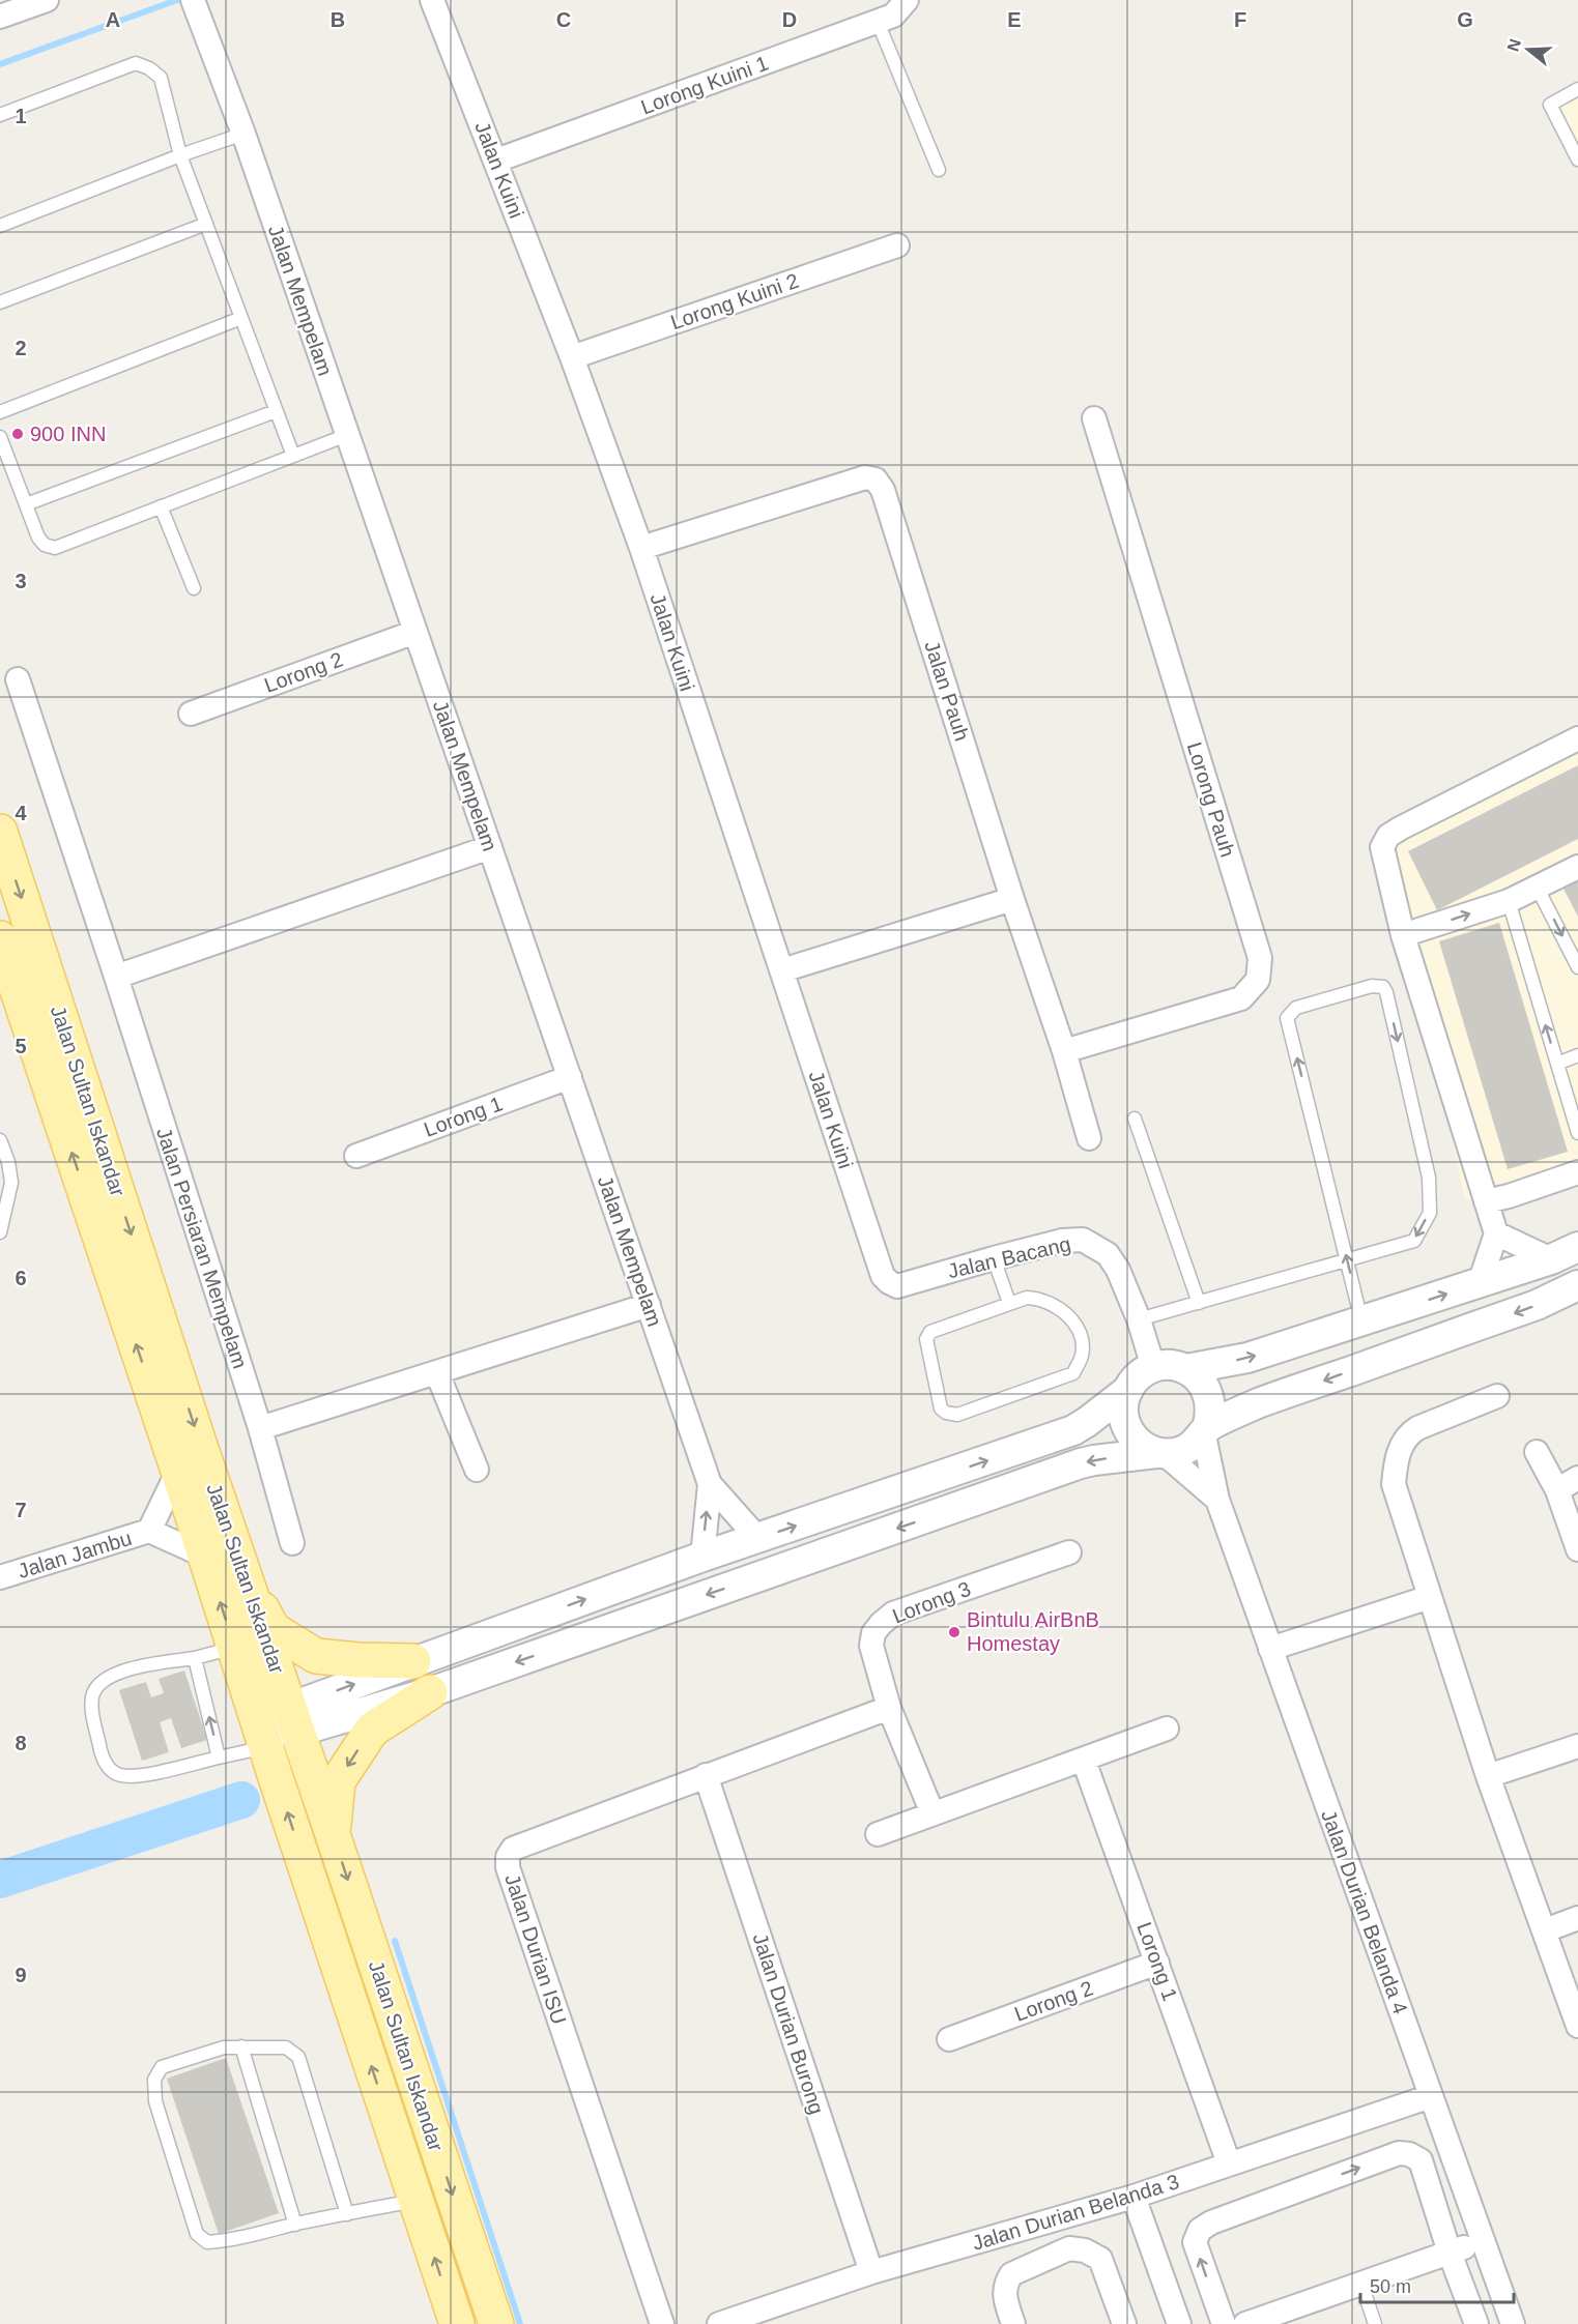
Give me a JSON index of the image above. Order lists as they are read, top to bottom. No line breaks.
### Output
{"streets":{"main road":["Jalan Sultan Iskandar"],"street":["Lorong Kuini 1","Jalan Kuini","Jalan Mempelam","Lorong Kuini 2","Lorong 2","Jalan Pauh","Lorong Pauh","Lorong 1","Jalan Persiaran Mempelam","Jalan Bacang","Jalan Jambu","Lorong 3","Jalan Durian Belanda 4","Jalan Durian ISU","Jalan Durian Burong","Jalan Durian Belanda 3"]},"crossings":[["Lorong Kuini 1","Jalan Kuini"],["Jalan Kuini","Lorong Kuini 2"],["Jalan Kuini","Jalan Pauh"],["Jalan Kuini","Jalan Bacang"],["Jalan Mempelam","Lorong 2"],["Jalan Mempelam","Lorong 1"],["Lorong 2","Lorong 1"],["Jalan Pauh","Lorong Pauh"],["Lorong 1","Jalan Durian Belanda 3"],["Jalan Bacang","Jalan Durian Belanda 4"],["Lorong 3","Jalan Durian ISU"],["Jalan Durian Belanda 4","Jalan Durian Belanda 3"],["Jalan Durian ISU","Jalan Durian Burong"],["Jalan Durian Burong","Jalan Durian Belanda 3"]],"places":["900 INN","Bintulu AirBnB Homestay"],"scale_bar":"50 m","north":"left","grid":{"columns":["A","B","C","D","E","F","G"],"rows":["1","2","3","4","5","6","7","8","9"]}}
